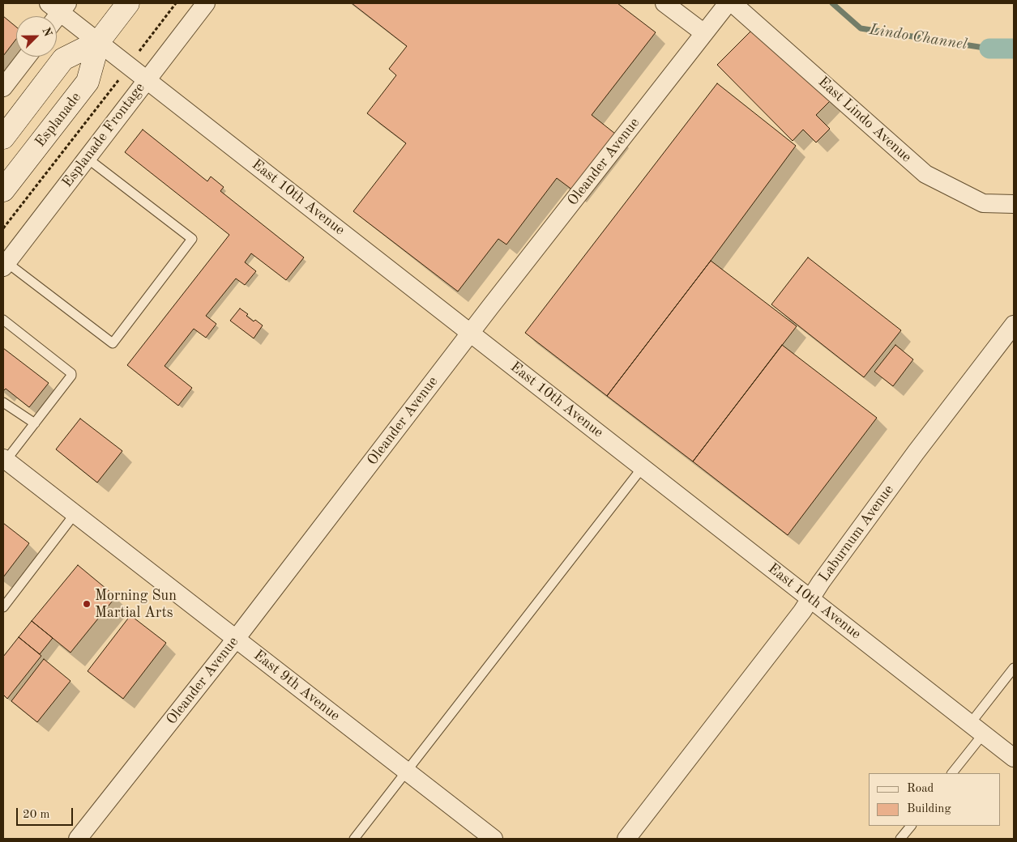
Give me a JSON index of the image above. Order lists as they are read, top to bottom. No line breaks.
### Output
{"streets":{"main road":["Esplanade"],"street":["East Lindo Avenue","Esplanade Frontage","Oleander Avenue","East 10th Avenue","Laburnum Avenue","East 9th Avenue"]},"crossings":[["Esplanade","East 10th Avenue"],["Esplanade Frontage","East 10th Avenue"],["Oleander Avenue","East 10th Avenue"],["Oleander Avenue","East 9th Avenue"],["East 10th Avenue","Laburnum Avenue"]],"water":["Lindo Channel"],"places":["Morning Sun Martial Arts"],"legend":["Road","Building"],"scale_bar":"20 m","north":"top right"}
